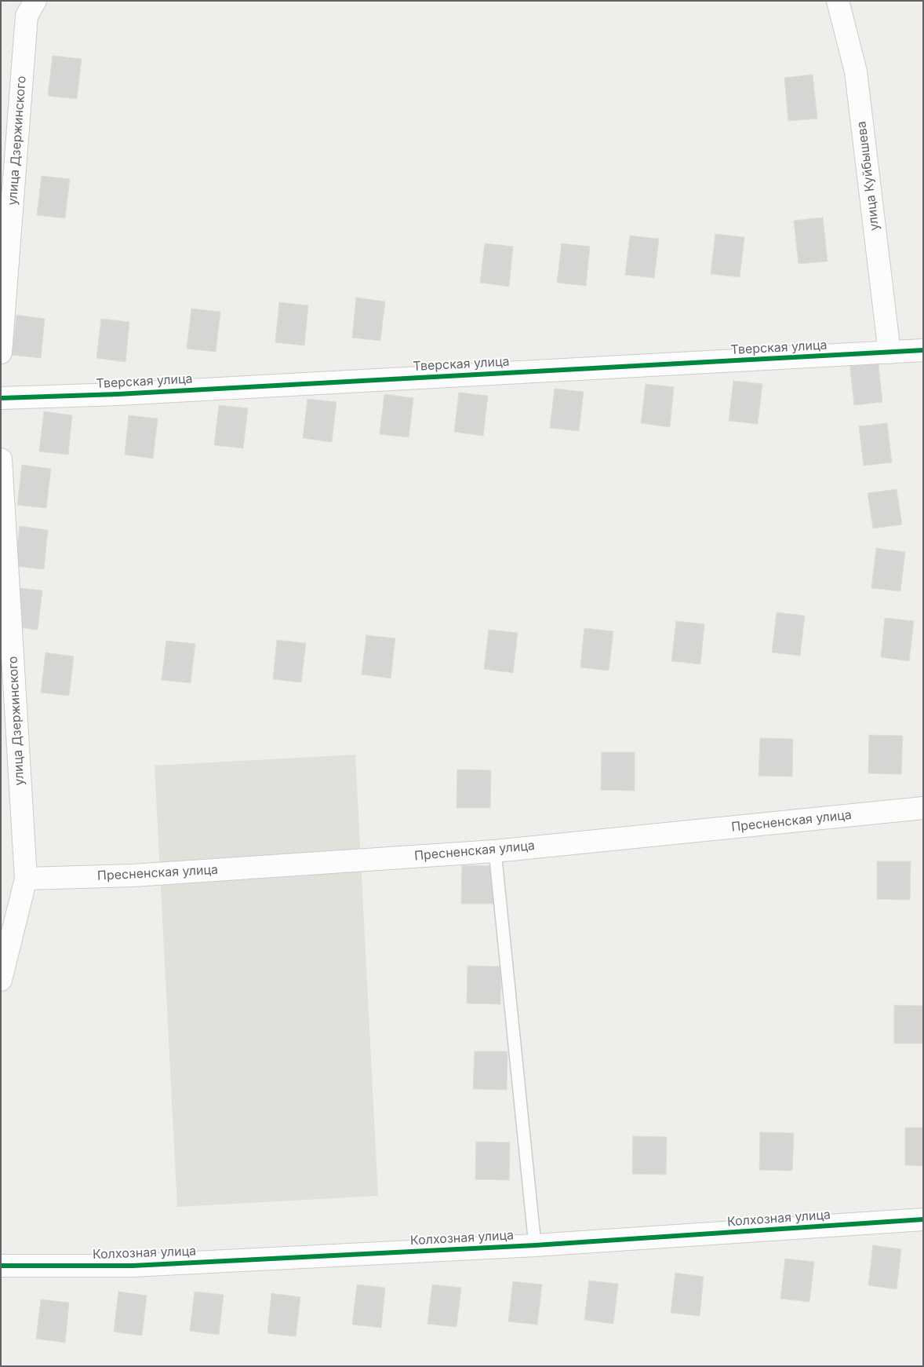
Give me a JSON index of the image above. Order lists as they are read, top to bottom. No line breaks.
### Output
{"streets":{"street":["улица Дзержинского","улица Куйбышева","Тверская улица","Пресненская улица","Колхозная улица"]},"crossings":[["улица Дзержинского","Пресненская улица"],["улица Куйбышева","Тверская улица"]]}
